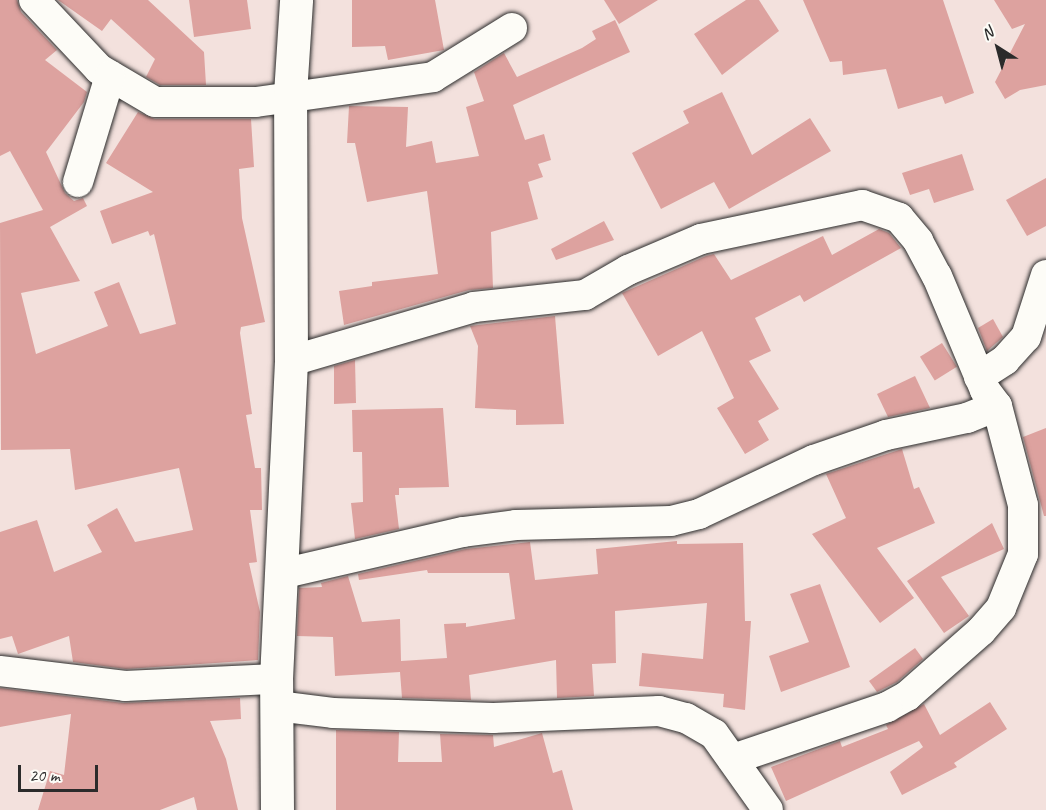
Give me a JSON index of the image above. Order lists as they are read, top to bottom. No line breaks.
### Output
{"scale_bar":"20 m","north":"top left"}
